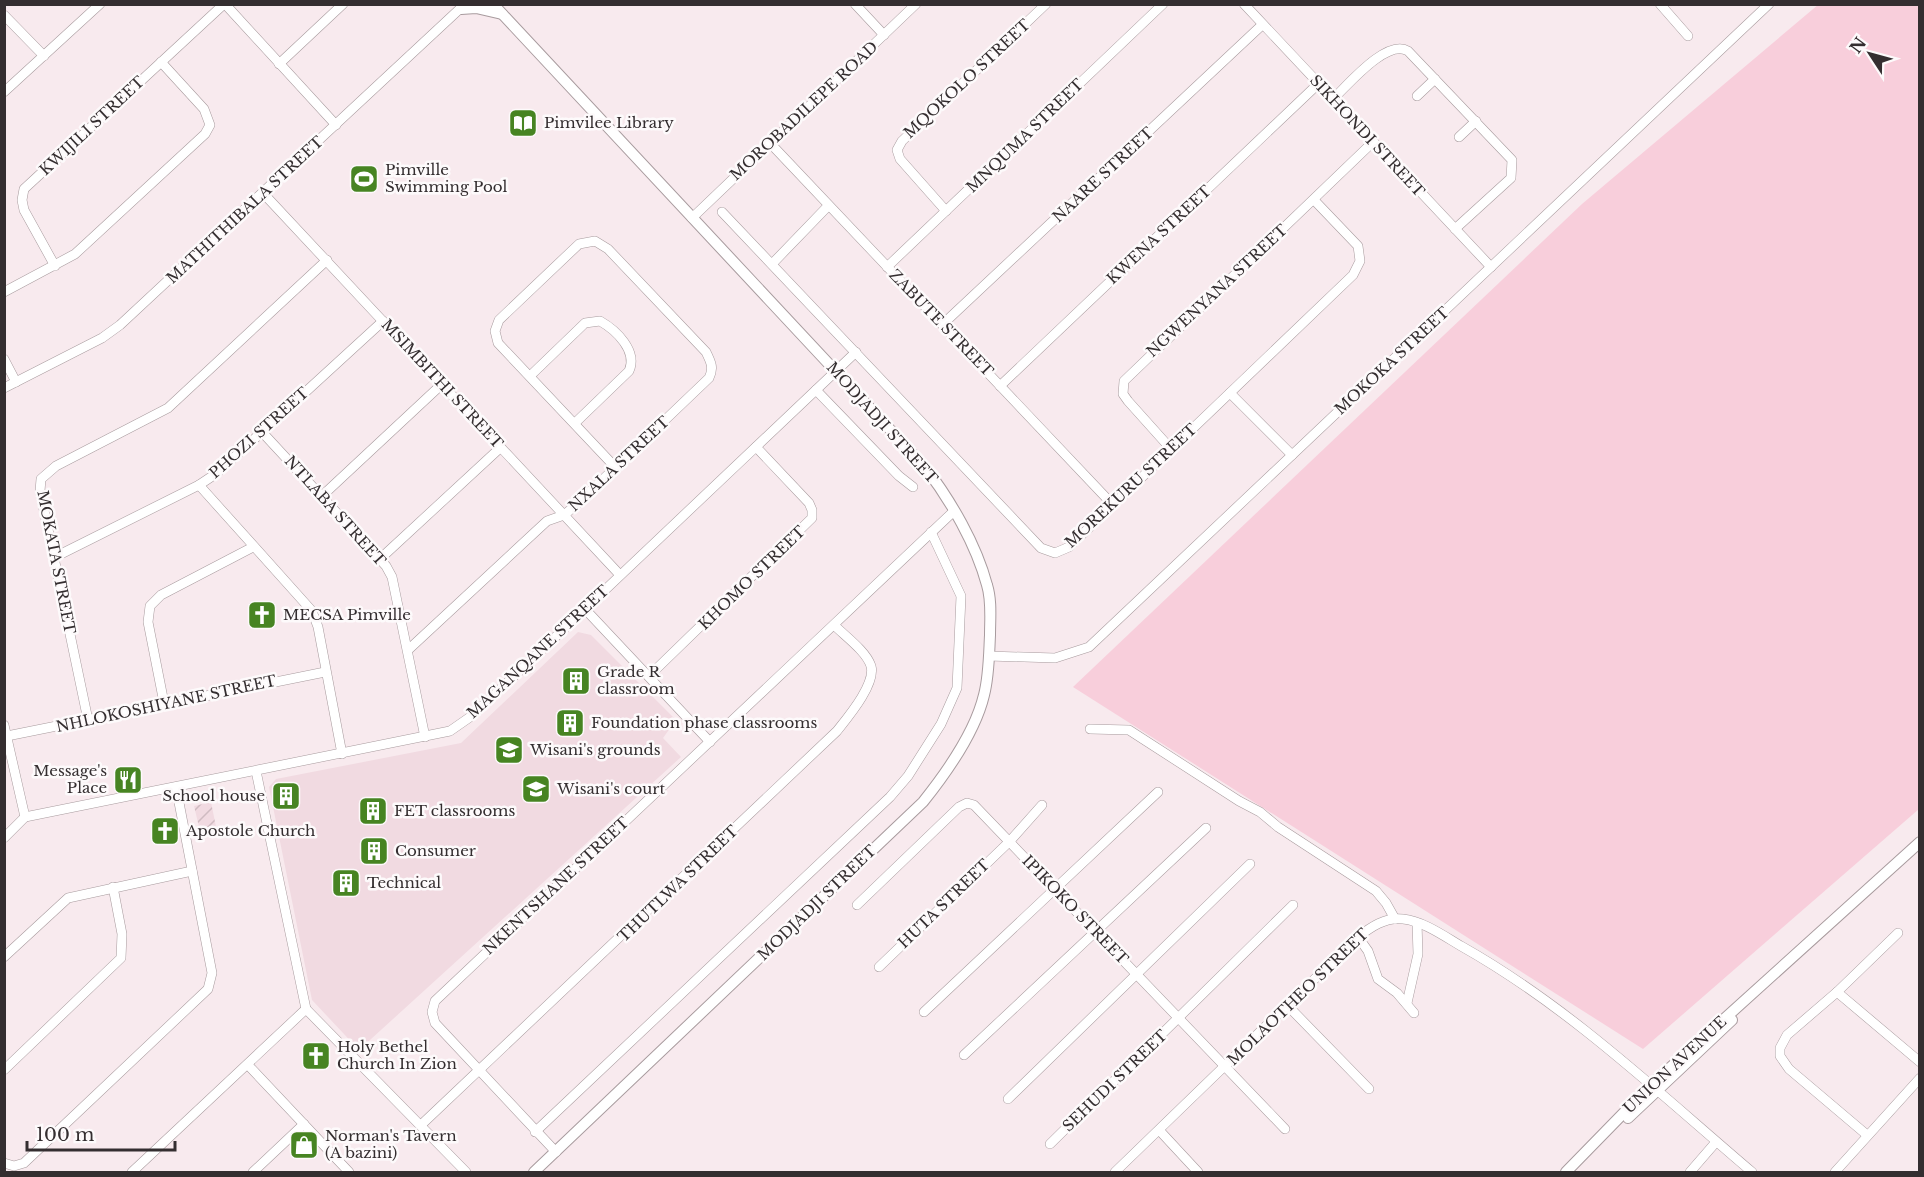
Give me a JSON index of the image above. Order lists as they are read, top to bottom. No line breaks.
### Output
{"streets":{"street":["MQOKOLO STREET","MOROBADILEPE ROAD","KWIJILI STREET","MNQUMA STREET","SIKHONDI STREET","NAARE STREET","MATHITHIBALA STREET","KWENA STREET","NGWENYANA STREET","ZABUTE STREET","MOKOKA STREET","MSIMBITHI STREET","MODJADJI STREET","PHOZI STREET","NXALA STREET","MOREKURU STREET","NTLABA STREET","MOKATA STREET","KHOMO STREET","MAGANQANE STREET","NHLOKOSHIYANE STREET","THUTLWA STREET","NKENTSHANE STREET","HUTA STREET","IPIKOKO STREET","MOLAOTHEO STREET","UNION AVENUE","SEHUDI STREET"]},"crossings":[["MQOKOLO STREET","MNQUMA STREET"],["MOROBADILEPE ROAD","ZABUTE STREET"],["MOROBADILEPE ROAD","MODJADJI STREET"],["MNQUMA STREET","ZABUTE STREET"],["SIKHONDI STREET","NAARE STREET"],["SIKHONDI STREET","KWENA STREET"],["SIKHONDI STREET","NGWENYANA STREET"],["SIKHONDI STREET","MOKOKA STREET"],["NAARE STREET","ZABUTE STREET"],["MATHITHIBALA STREET","MSIMBITHI STREET"],["KWENA STREET","ZABUTE STREET"],["NGWENYANA STREET","MOREKURU STREET"],["ZABUTE STREET","MOREKURU STREET"],["MOKOKA STREET","MODJADJI STREET"],["MSIMBITHI STREET","PHOZI STREET"],["MSIMBITHI STREET","NXALA STREET"],["MSIMBITHI STREET","MOKATA STREET"],["MSIMBITHI STREET","MAGANQANE STREET"],["MODJADJI STREET","MAGANQANE STREET"],["MODJADJI STREET","NKENTSHANE STREET"],["PHOZI STREET","NTLABA STREET"],["PHOZI STREET","MOKATA STREET"],["NXALA STREET","NTLABA STREET"],["MOREKURU STREET","MAGANQANE STREET"],["NTLABA STREET","MAGANQANE STREET"],["MOKATA STREET","NHLOKOSHIYANE STREET"],["KHOMO STREET","MAGANQANE STREET"],["THUTLWA STREET","NKENTSHANE STREET"],["HUTA STREET","IPIKOKO STREET"],["IPIKOKO STREET","MOLAOTHEO STREET"],["IPIKOKO STREET","SEHUDI STREET"]],"places":{"library":["Pimvilee Library"],"sports":["Pimville Swimming Pool"],"church":["MECSA Pimville","Apostole Church","Holy Bethel Church In Zion"],"building":["Grade R classroom","Foundation phase classrooms","School house","FET classrooms","Consumer","Technical"],"school or university":["Wisani's grounds","Wisani's court"],"restaurant":["Message's Place"],"shop":["Norman's Tavern (A bazini)"]},"scale_bar":"100 m","north":"top left"}
